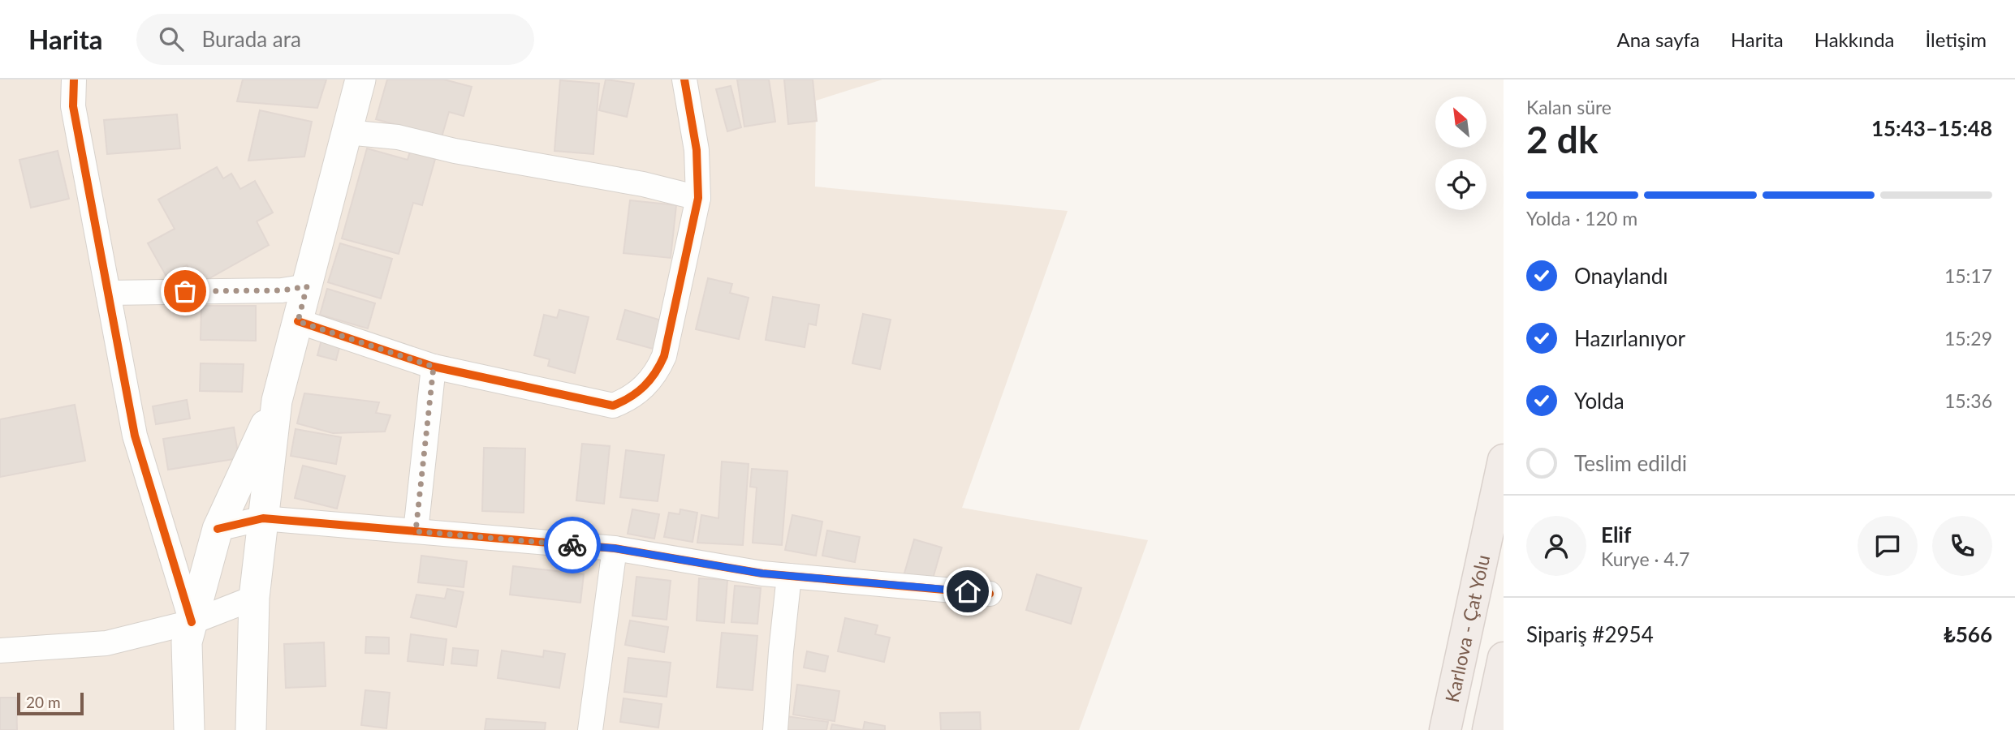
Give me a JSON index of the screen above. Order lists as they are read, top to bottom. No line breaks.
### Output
{"streets":{"highway":["Karlıova - Çat Yolu"]},"scale_bar":"20 m","north":"top left","page":{"header":"Harita","search":"Burada ara","nav":["Ana sayfa","Harita","Hakkında","İletişim"],"heading":["2 dk","Kalan süre","15:43–15:48"],"panel":["Elif","Kurye · 4.7","Sipariş #2954","₺566"],"bar":"Yolda · 120 m","list":[["Onaylandı","15:17"],["Hazırlanıyor","15:29"],["Yolda","15:36"],"Teslim edildi"],"scale":"20 m"}}
